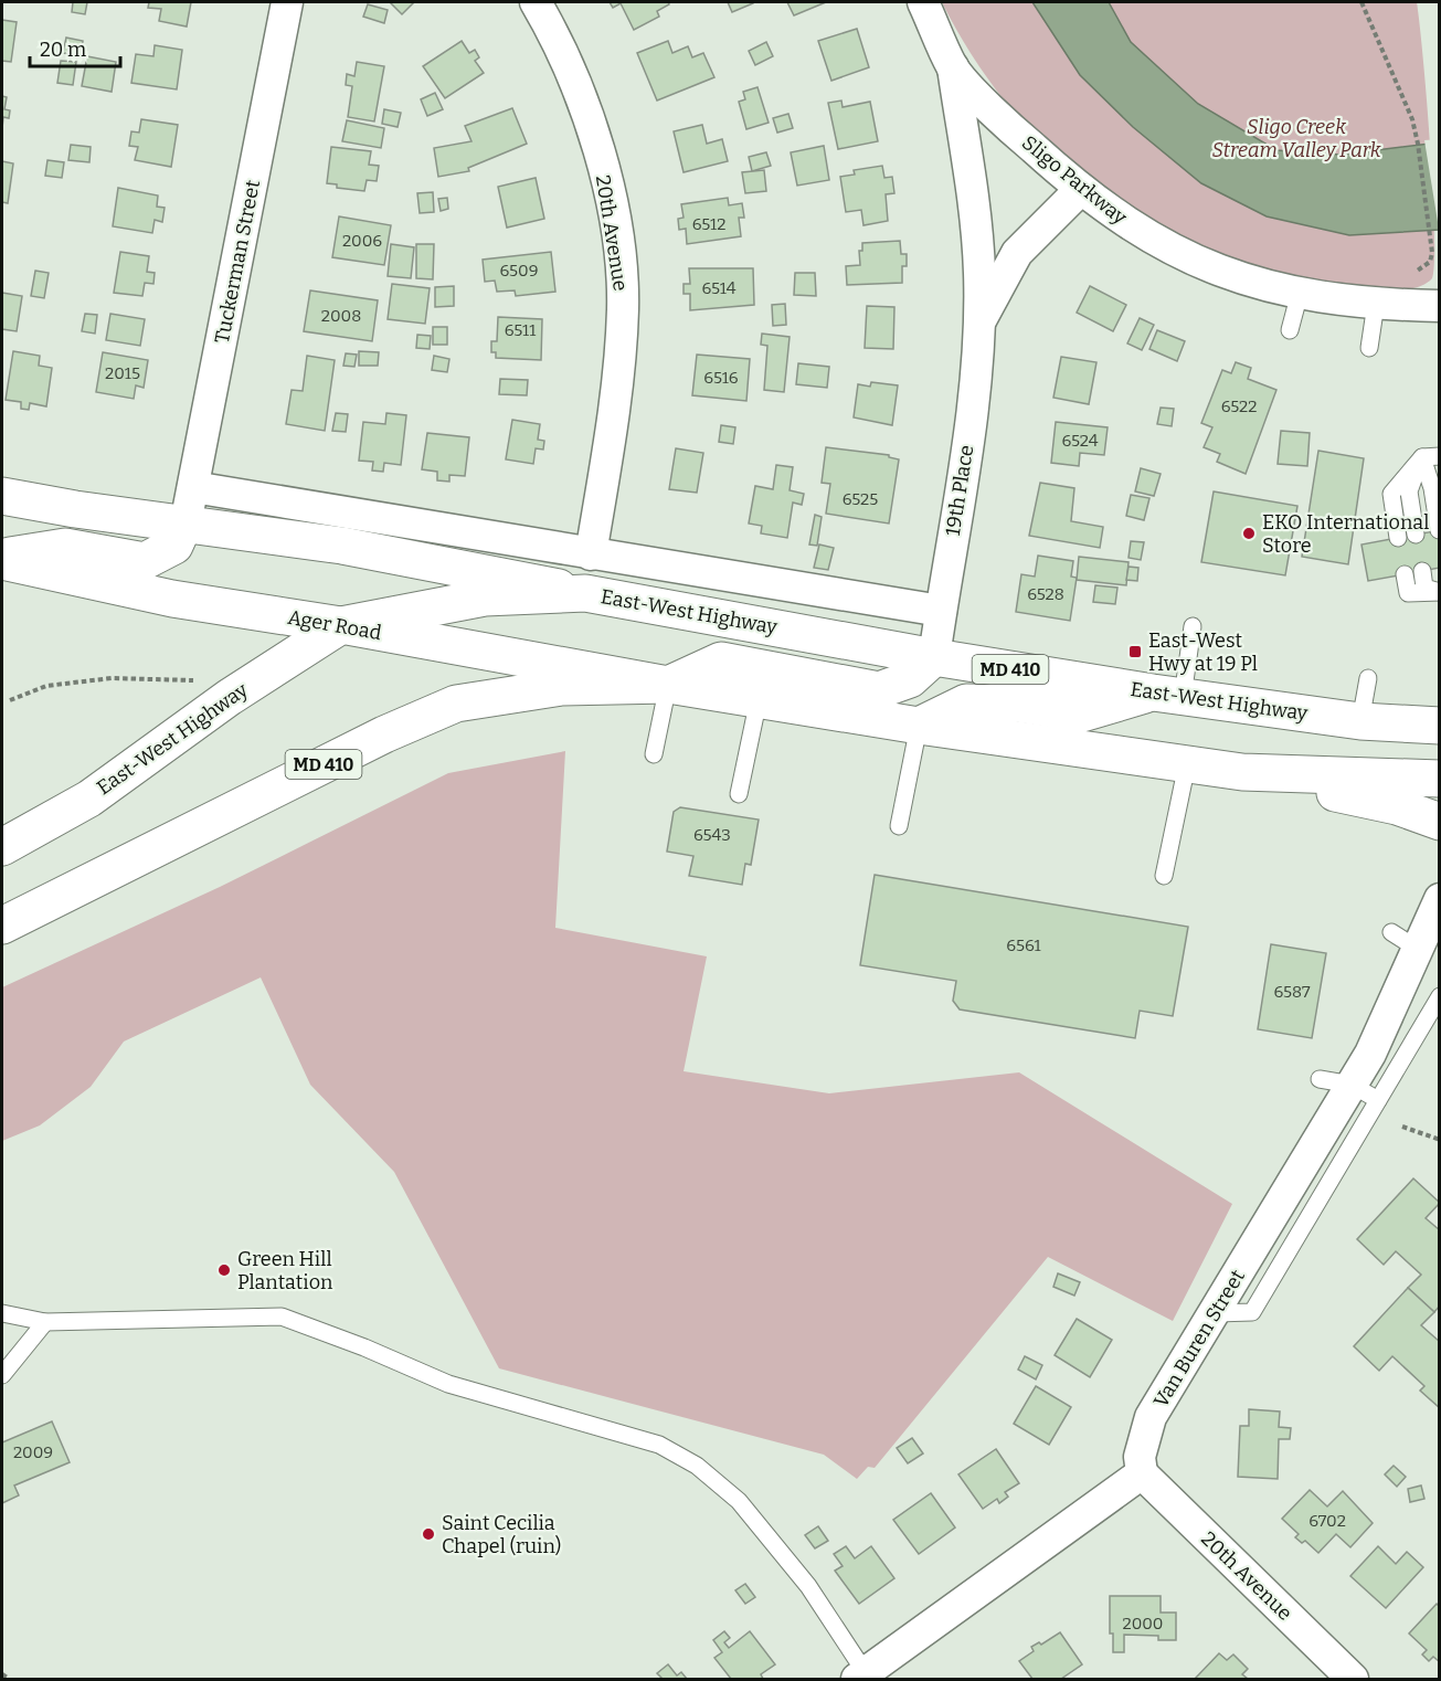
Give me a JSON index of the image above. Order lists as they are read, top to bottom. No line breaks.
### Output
{"streets":{"main road":["East-West Highway","Ager Road","MD 410"],"street":["Sligo Parkway","20th Avenue","Tuckerman Street","19th Place","Van Buren Street"]},"crossings":[["Sligo Parkway","19th Place"],["20th Avenue","East-West Highway"],["20th Avenue","Van Buren Street"],["19th Place","East-West Highway"],["East-West Highway","Ager Road"],["Ager Road","MD 410"]],"parks":["Sligo Creek Stream Valley Park"],"places":{"other":["EKO International Store","Green Hill Plantation","Saint Cecilia Chapel (ruin)"],"transit":["East-West Hwy at 19 Pl"]},"house_numbers":["6512","2006","6509","6514","2008","6511","2015","6516","6522","6524","6525","6528","6543","6561","6587","2009","6702","2000"],"scale_bar":"20 m"}
